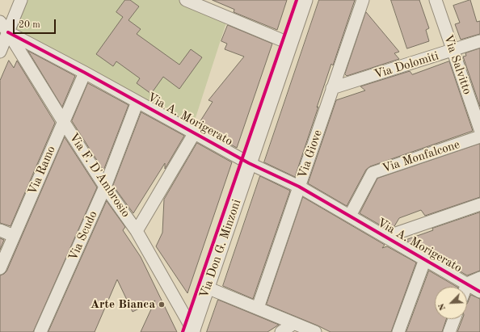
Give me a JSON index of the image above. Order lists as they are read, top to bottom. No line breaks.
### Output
{"streets":{"street":["Via Salvitto","Via Dolomiti","Via A. Morigerato","Via Giove","Via Monfalcone","Via Ramo","Via F. D'Ambrosio","Via Scudo","Via Don G. Minzoni"]},"crossings":[["Via Salvitto","Via Dolomiti"],["Via Dolomiti","Via Giove"],["Via A. Morigerato","Via Giove"],["Via A. Morigerato","Via Monfalcone"],["Via A. Morigerato","Via Ramo"],["Via A. Morigerato","Via F. D'Ambrosio"],["Via A. Morigerato","Via Scudo"],["Via A. Morigerato","Via Don G. Minzoni"],["Via Ramo","Via F. D'Ambrosio"],["Via F. D'Ambrosio","Via Scudo"],["Via F. D'Ambrosio","Via Don G. Minzoni"]],"places":["Arte Bianca"],"scale_bar":"20 m","north":"bottom left"}
